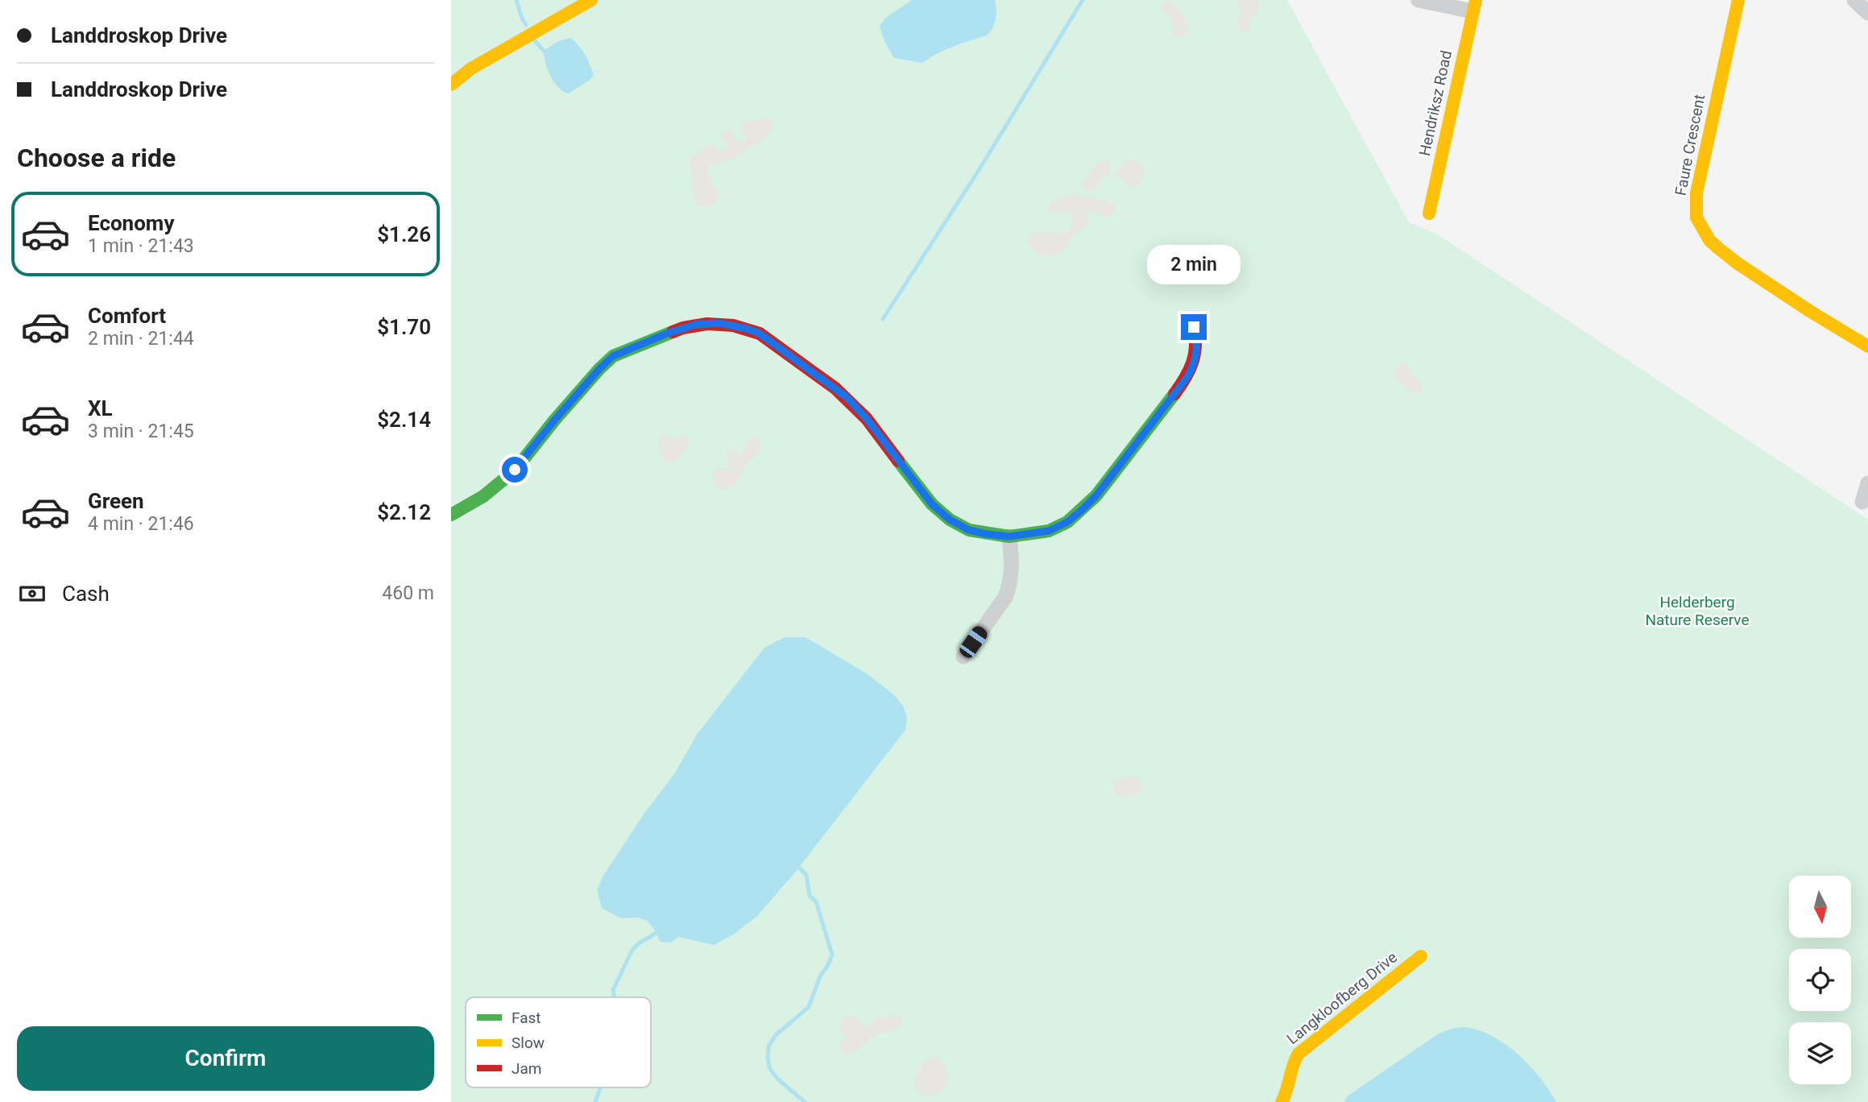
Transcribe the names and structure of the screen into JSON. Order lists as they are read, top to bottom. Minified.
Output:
{"streets":{"street":["Hendriksz Road","Faure Crescent","Langkloofberg Drive"]},"parks":["Helderberg Nature Reserve"],"legend":["Fast","Slow","Jam"],"north":"bottom","page":{"banner":["Landdroskop Drive","Landdroskop Drive"],"heading":"Choose a ride","list":[{"name":"Economy","note":"1 min · 21:43","value":"$1.26"},{"name":"Comfort","note":"2 min · 21:44","value":"$1.70"},{"name":"XL","note":"3 min · 21:45","value":"$2.14"},{"name":"Green","note":"4 min · 21:46","value":"$2.12"}],"bubble":"2 min","pay":["Cash","460 m"],"buttons":"Confirm"}}
